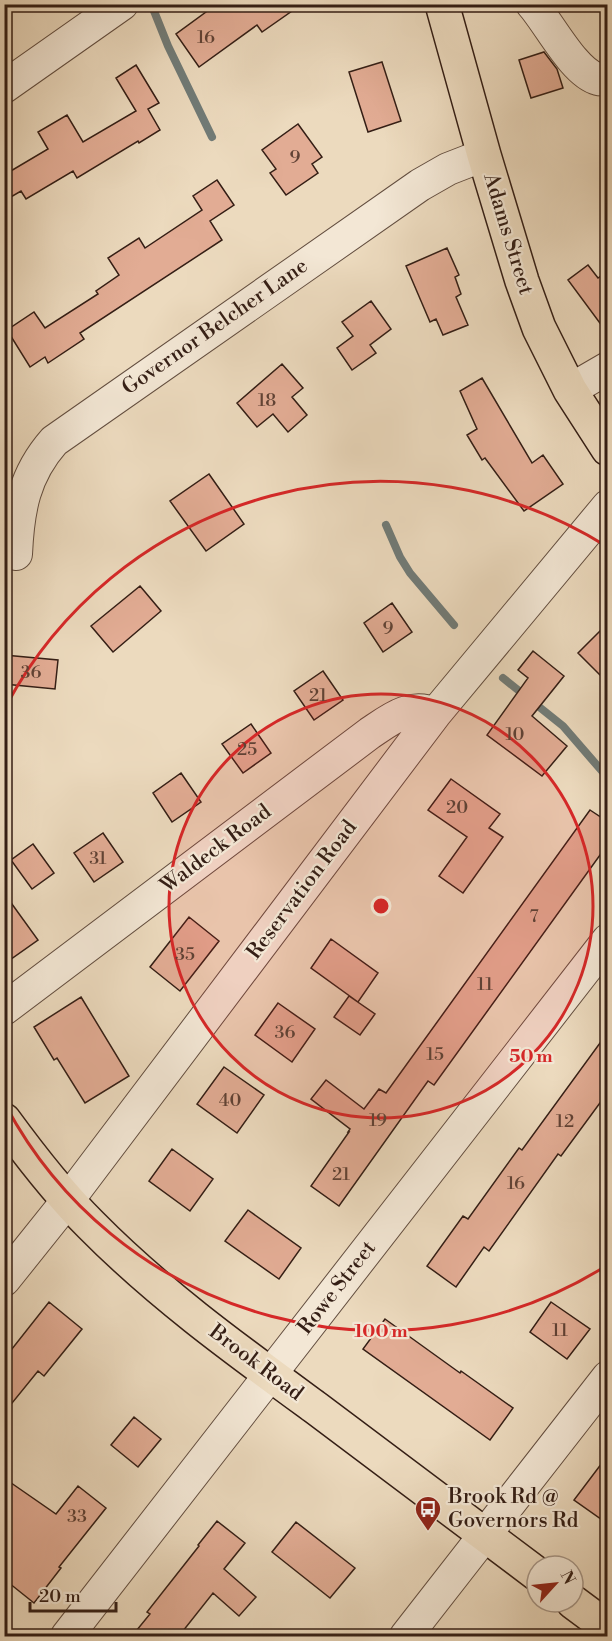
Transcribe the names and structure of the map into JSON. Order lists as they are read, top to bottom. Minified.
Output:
{"streets":{"main road":["Adams Street","Brook Road"],"street":["Governor Belcher Lane","Waldeck Road","Reservation Road","Rowe Street"]},"crossings":[["Adams Street","Governor Belcher Lane"],["Waldeck Road","Reservation Road"],["Reservation Road","Brook Road"],["Rowe Street","Brook Road"]],"places":{"bus stop":["Brook Rd @ Governors Rd"]},"house_numbers":["16","9","18","9","36","21","10","25","20","31","7","35","11","36","15","40","19","12","21","16","11","33"],"scale_bar":"20 m","north":"top right","rings":["50 m","100 m"]}
